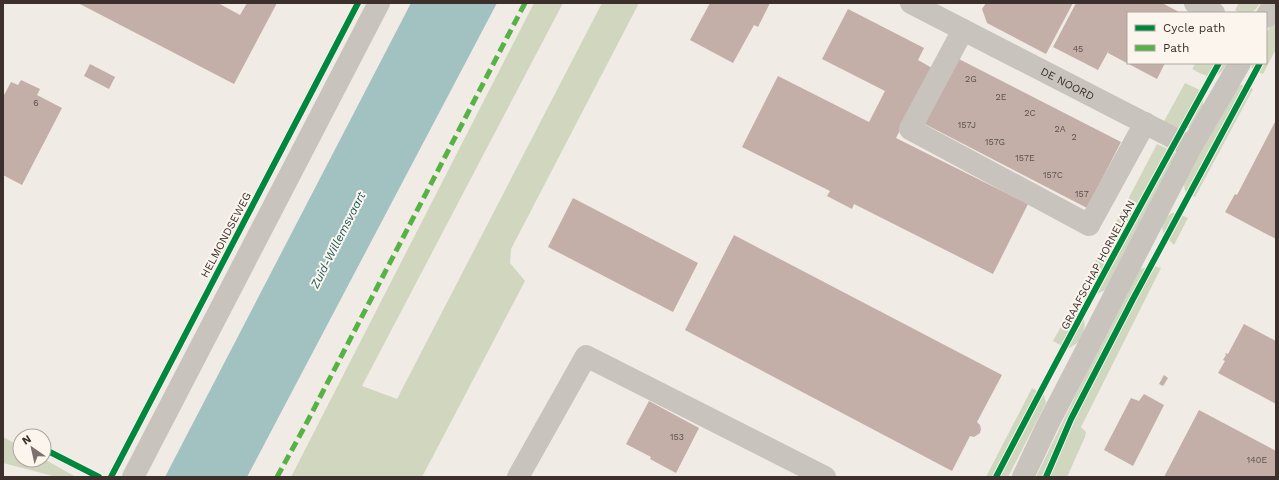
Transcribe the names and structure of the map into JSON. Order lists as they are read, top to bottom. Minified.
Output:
{"streets":{"street":["DE NOORD"],"cycle path":["HELMONDSEWEG","GRAAFSCHAP HORNELAAN"]},"water":["Zuid-Willemsvaart"],"house_numbers":["45","2G","2E","6","2C","157J","2A","2","157G","157E","157C","157","153","140E"],"legend":["Cycle path","Path"],"north":"top left"}
